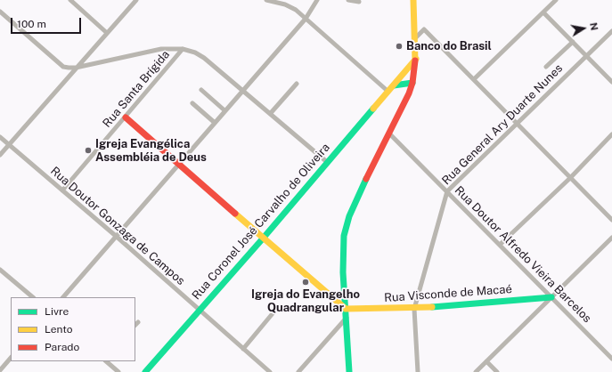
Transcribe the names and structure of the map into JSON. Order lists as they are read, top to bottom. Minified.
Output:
{"streets":{"street":["Rua Santa Brígida","Rua General Ary Duarte Nunes","Rua Coronel José Carvalho de Oliveira","Rua Doutor Gonzaga de Campos","Rua Doutor Alfredo Vieira Barcelos","Rua Visconde de Macaé"]},"crossings":[["Rua Santa Brígida","Rua Doutor Gonzaga de Campos"],["Rua General Ary Duarte Nunes","Rua Doutor Alfredo Vieira Barcelos"],["Rua General Ary Duarte Nunes","Rua Visconde de Macaé"],["Rua Coronel José Carvalho de Oliveira","Rua Doutor Gonzaga de Campos"],["Rua Doutor Alfredo Vieira Barcelos","Rua Visconde de Macaé"]],"places":["Banco do Brasil","Igreja Evangélica Assembléia de Deus","Igreja do Evangelho Quadrangular"],"legend":["Livre","Lento","Parado"],"scale_bar":"100 m","north":"right"}
